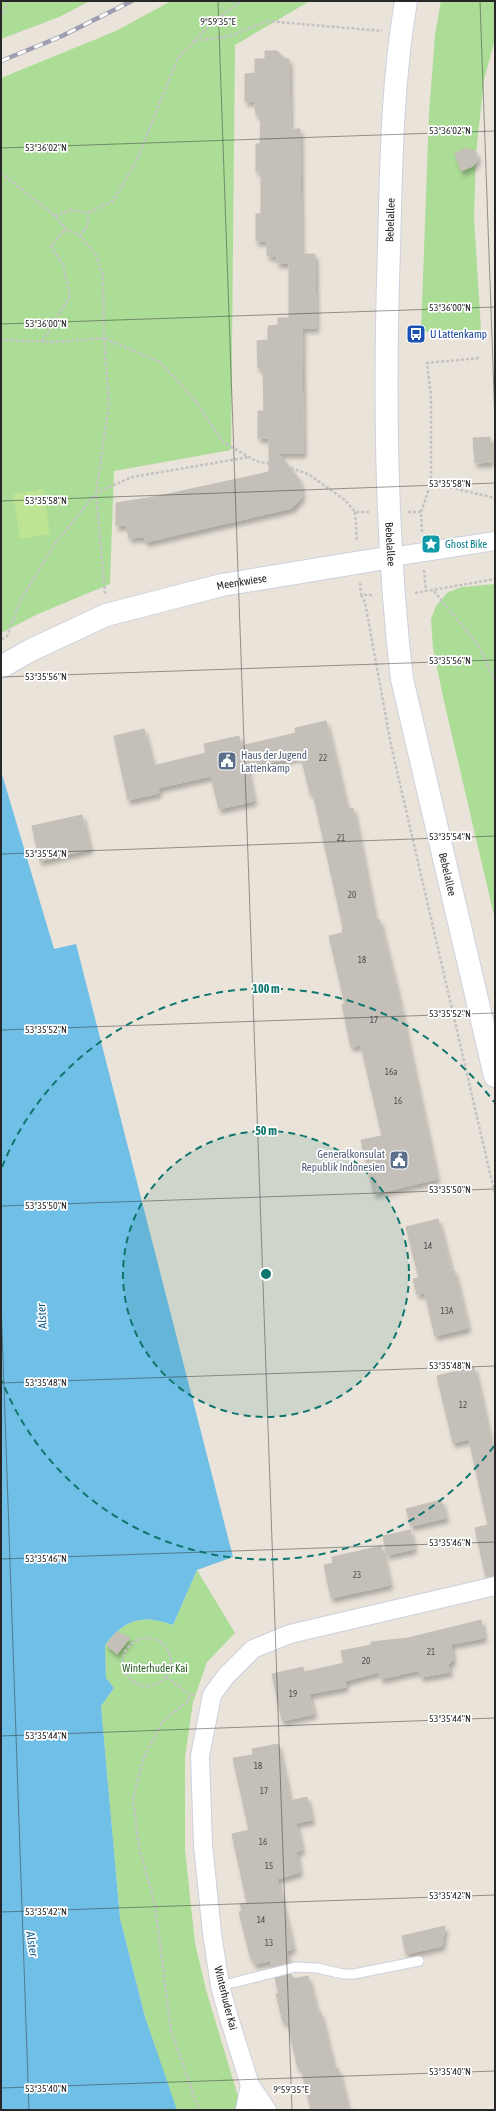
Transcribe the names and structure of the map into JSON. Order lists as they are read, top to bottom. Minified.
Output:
{"streets":{"main road":["Bebelallee","Meenkwiese"],"street":["Winterhuder Kai"]},"crossings":[["Bebelallee","Meenkwiese"]],"water":["Alster"],"parks":["Winterhuder Kai"],"places":{"bus stop":["U Lattenkamp"],"place":["Ghost Bike"],"public building":["Haus der Jugend Lattenkamp","Generalkonsulat Republik Indonesien"]},"house_numbers":["22","21","20","18","17","16a","16","14","13A","12","23","21","20","19","18","17","16","15","14","13"],"coordinates":["9°59'35\"E","53°36'02\"N","53°36'00\"N","53°35'58\"N","53°35'56\"N","53°35'54\"N","53°35'52\"N","53°35'50\"N","53°35'48\"N","53°35'46\"N","53°35'44\"N","53°35'42\"N","53°35'40\"N"],"rings":["100 m","50 m"]}
